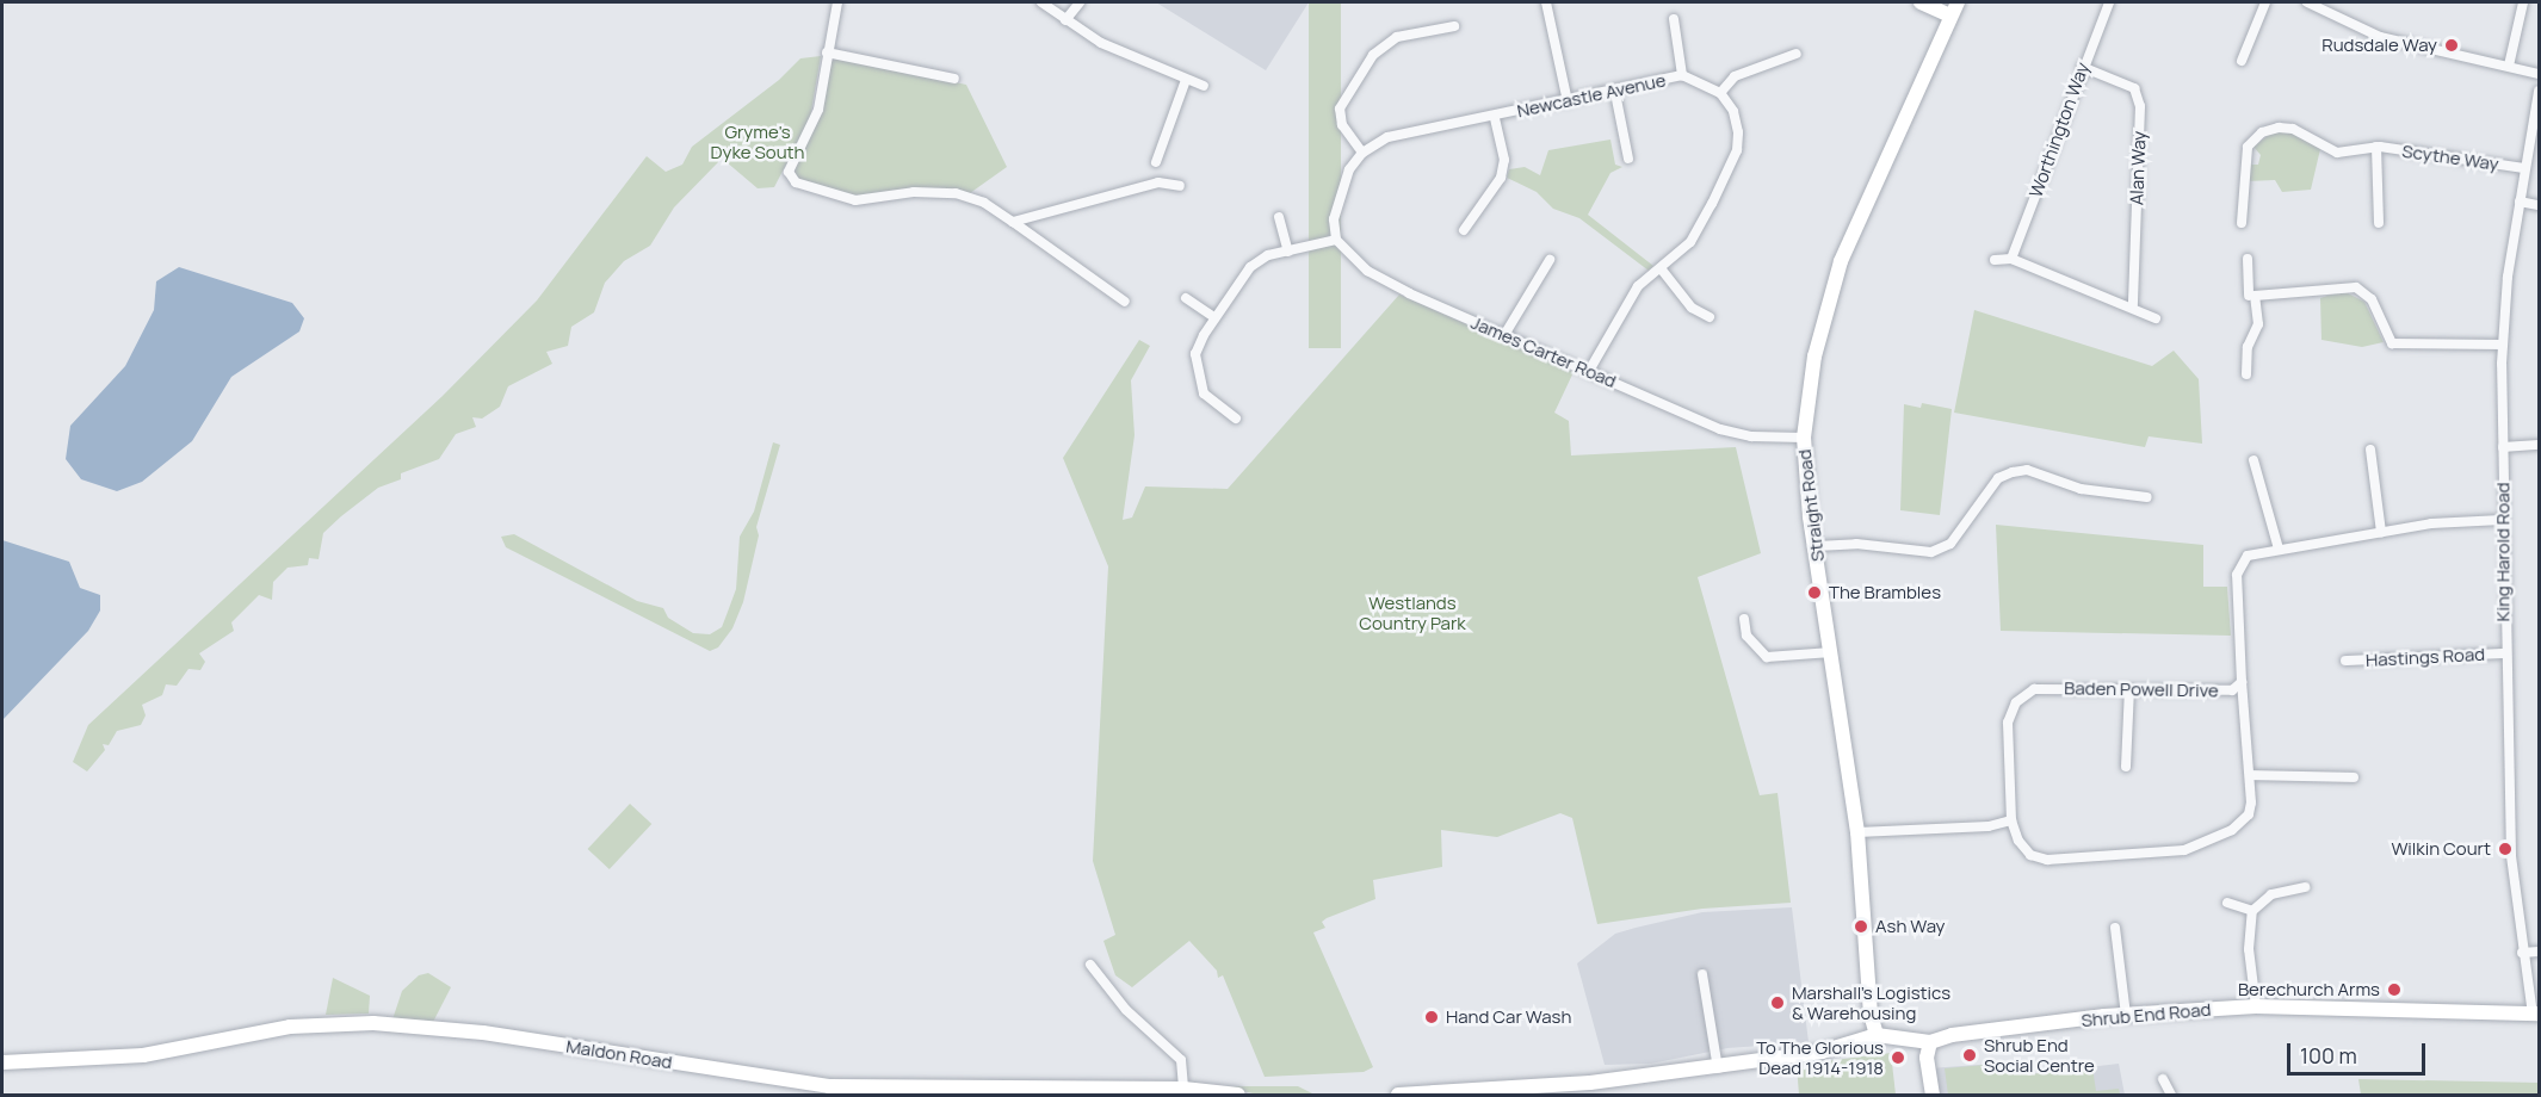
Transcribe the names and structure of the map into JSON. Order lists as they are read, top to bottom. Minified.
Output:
{"streets":{"main road":["Straight Road","Shrub End Road","Maldon Road"],"street":["Newcastle Avenue","Worthington Way","Scythe Way","Alan Way","James Carter Road","King Harold Road","Hastings Road","Baden Powell Drive"]},"crossings":[["Worthington Way","Alan Way"],["Scythe Way","King Harold Road"],["James Carter Road","Straight Road"],["Straight Road","Shrub End Road"],["King Harold Road","Hastings Road"],["King Harold Road","Baden Powell Drive"],["King Harold Road","Shrub End Road"]],"parks":["Gryme's Dyke South","Westlands Country Park"],"places":["Rudsdale Way","The Brambles","Wilkin Court","Ash Way","Berechurch Arms","Marshall's Logistics & Warehousing","Hand Car Wash","Shrub End Social Centre","To The Glorious Dead 1914-1918"],"scale_bar":"100 m"}
